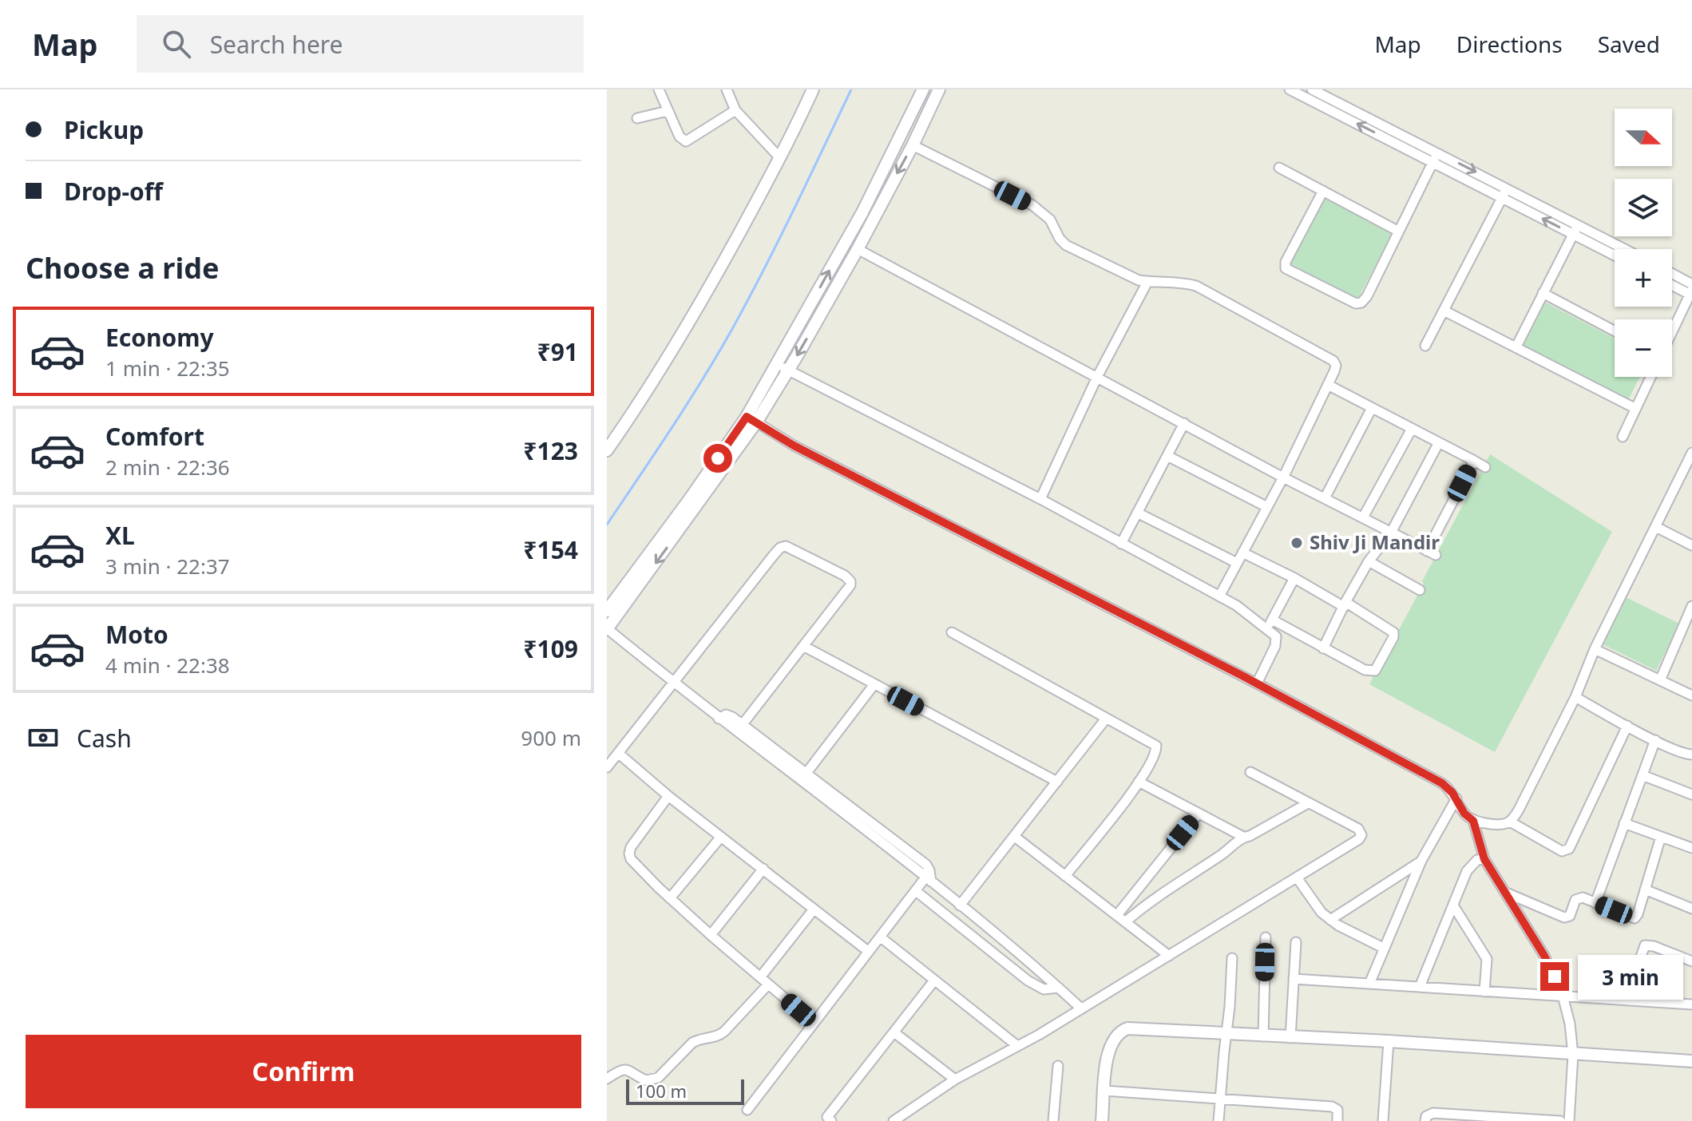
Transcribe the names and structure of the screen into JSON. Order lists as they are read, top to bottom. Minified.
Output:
{"places":["Shiv Ji Mandir"],"scale_bar":"100 m","north":"right","page":{"header":"Map","search":"Search here","nav":["Map","Directions","Saved"],"banner":["Pickup","Drop-off"],"map_buttons":["+","−"],"heading":"Choose a ride","list":[{"name":"Economy","note":"1 min · 22:35","value":"₹91"},{"name":"Comfort","note":"2 min · 22:36","value":"₹123"},{"name":"XL","note":"3 min · 22:37","value":"₹154"},{"name":"Moto","note":"4 min · 22:38","value":"₹109"}],"pay":["Cash","900 m"],"bubble":"3 min","buttons":"Confirm","scale":"100 m"}}
